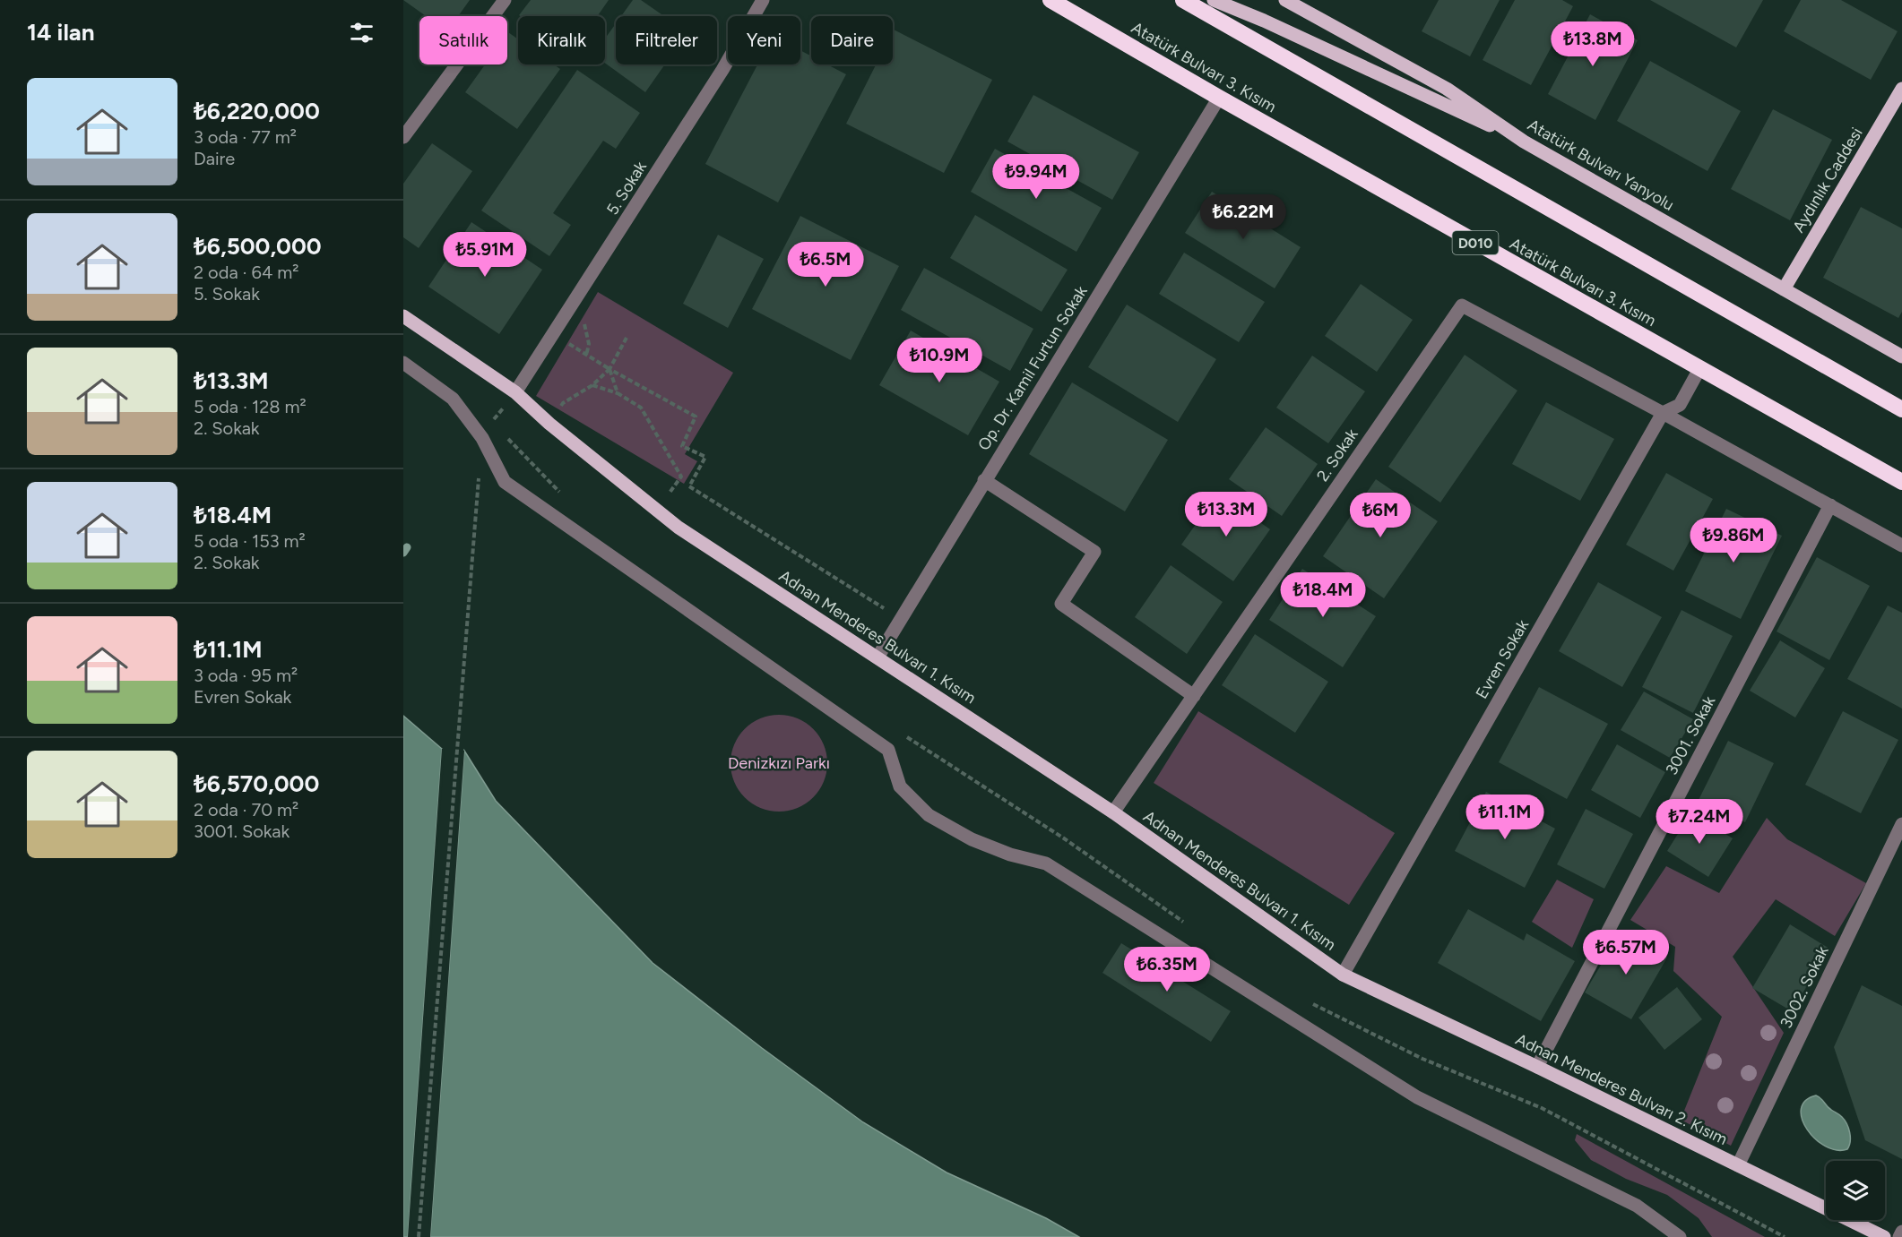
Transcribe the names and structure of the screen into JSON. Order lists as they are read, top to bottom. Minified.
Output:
{"streets":{"highway":["Atatürk Bulvarı 3. Kısım","D010"],"main road":["Atatürk Bulvarı Yanyolu","Aydınlık Caddesi","Adnan Menderes Bulvarı 1. Kısım","Adnan Menderes Bulvarı 2. Kısım"],"street":["5. Sokak","Op. Dr. Kamil Furtun Sokak","2. Sokak","Evren Sokak","3001. Sokak","3002. Sokak"]},"crossings":[["Atatürk Bulvarı 3. Kısım","Op. Dr. Kamil Furtun Sokak"],["Atatürk Bulvarı 3. Kısım","Evren Sokak"],["Atatürk Bulvarı Yanyolu","Aydınlık Caddesi"],["5. Sokak","Adnan Menderes Bulvarı 1. Kısım"],["Op. Dr. Kamil Furtun Sokak","Adnan Menderes Bulvarı 1. Kısım"],["2. Sokak","Adnan Menderes Bulvarı 1. Kısım"],["2. Sokak","Evren Sokak"],["Adnan Menderes Bulvarı 1. Kısım","Evren Sokak"],["Adnan Menderes Bulvarı 1. Kısım","Adnan Menderes Bulvarı 2. Kısım"],["Evren Sokak","Adnan Menderes Bulvarı 2. Kısım"],["3001. Sokak","Adnan Menderes Bulvarı 2. Kısım"],["3002. Sokak","Adnan Menderes Bulvarı 2. Kısım"]],"parks":["Denizkızı Parkı"],"page":{"heading":"14 ilan","chip":["Satılık","Kiralık","Filtreler","Yeni","Daire"],"price":["₺13.8M","₺9.94M","₺6.22M","₺5.91M","₺6.5M","₺10.9M","₺13.3M","₺6M","₺9.86M","₺18.4M","₺11.1M","₺7.24M","₺6.57M","₺6.35M"],"list":[{"name":"₺6,220,000","note":"3 oda · 77 m² · Daire"},{"name":"₺6,500,000","note":"2 oda · 64 m² · 5. Sokak"},{"name":"₺13.3M","note":"5 oda · 128 m² · 2. Sokak"},{"name":"₺18.4M","note":"5 oda · 153 m² · 2. Sokak"},{"name":"₺11.1M","note":"3 oda · 95 m² · Evren Sokak"},{"name":"₺6,570,000","note":"2 oda · 70 m² · 3001. Sokak"}]}}
